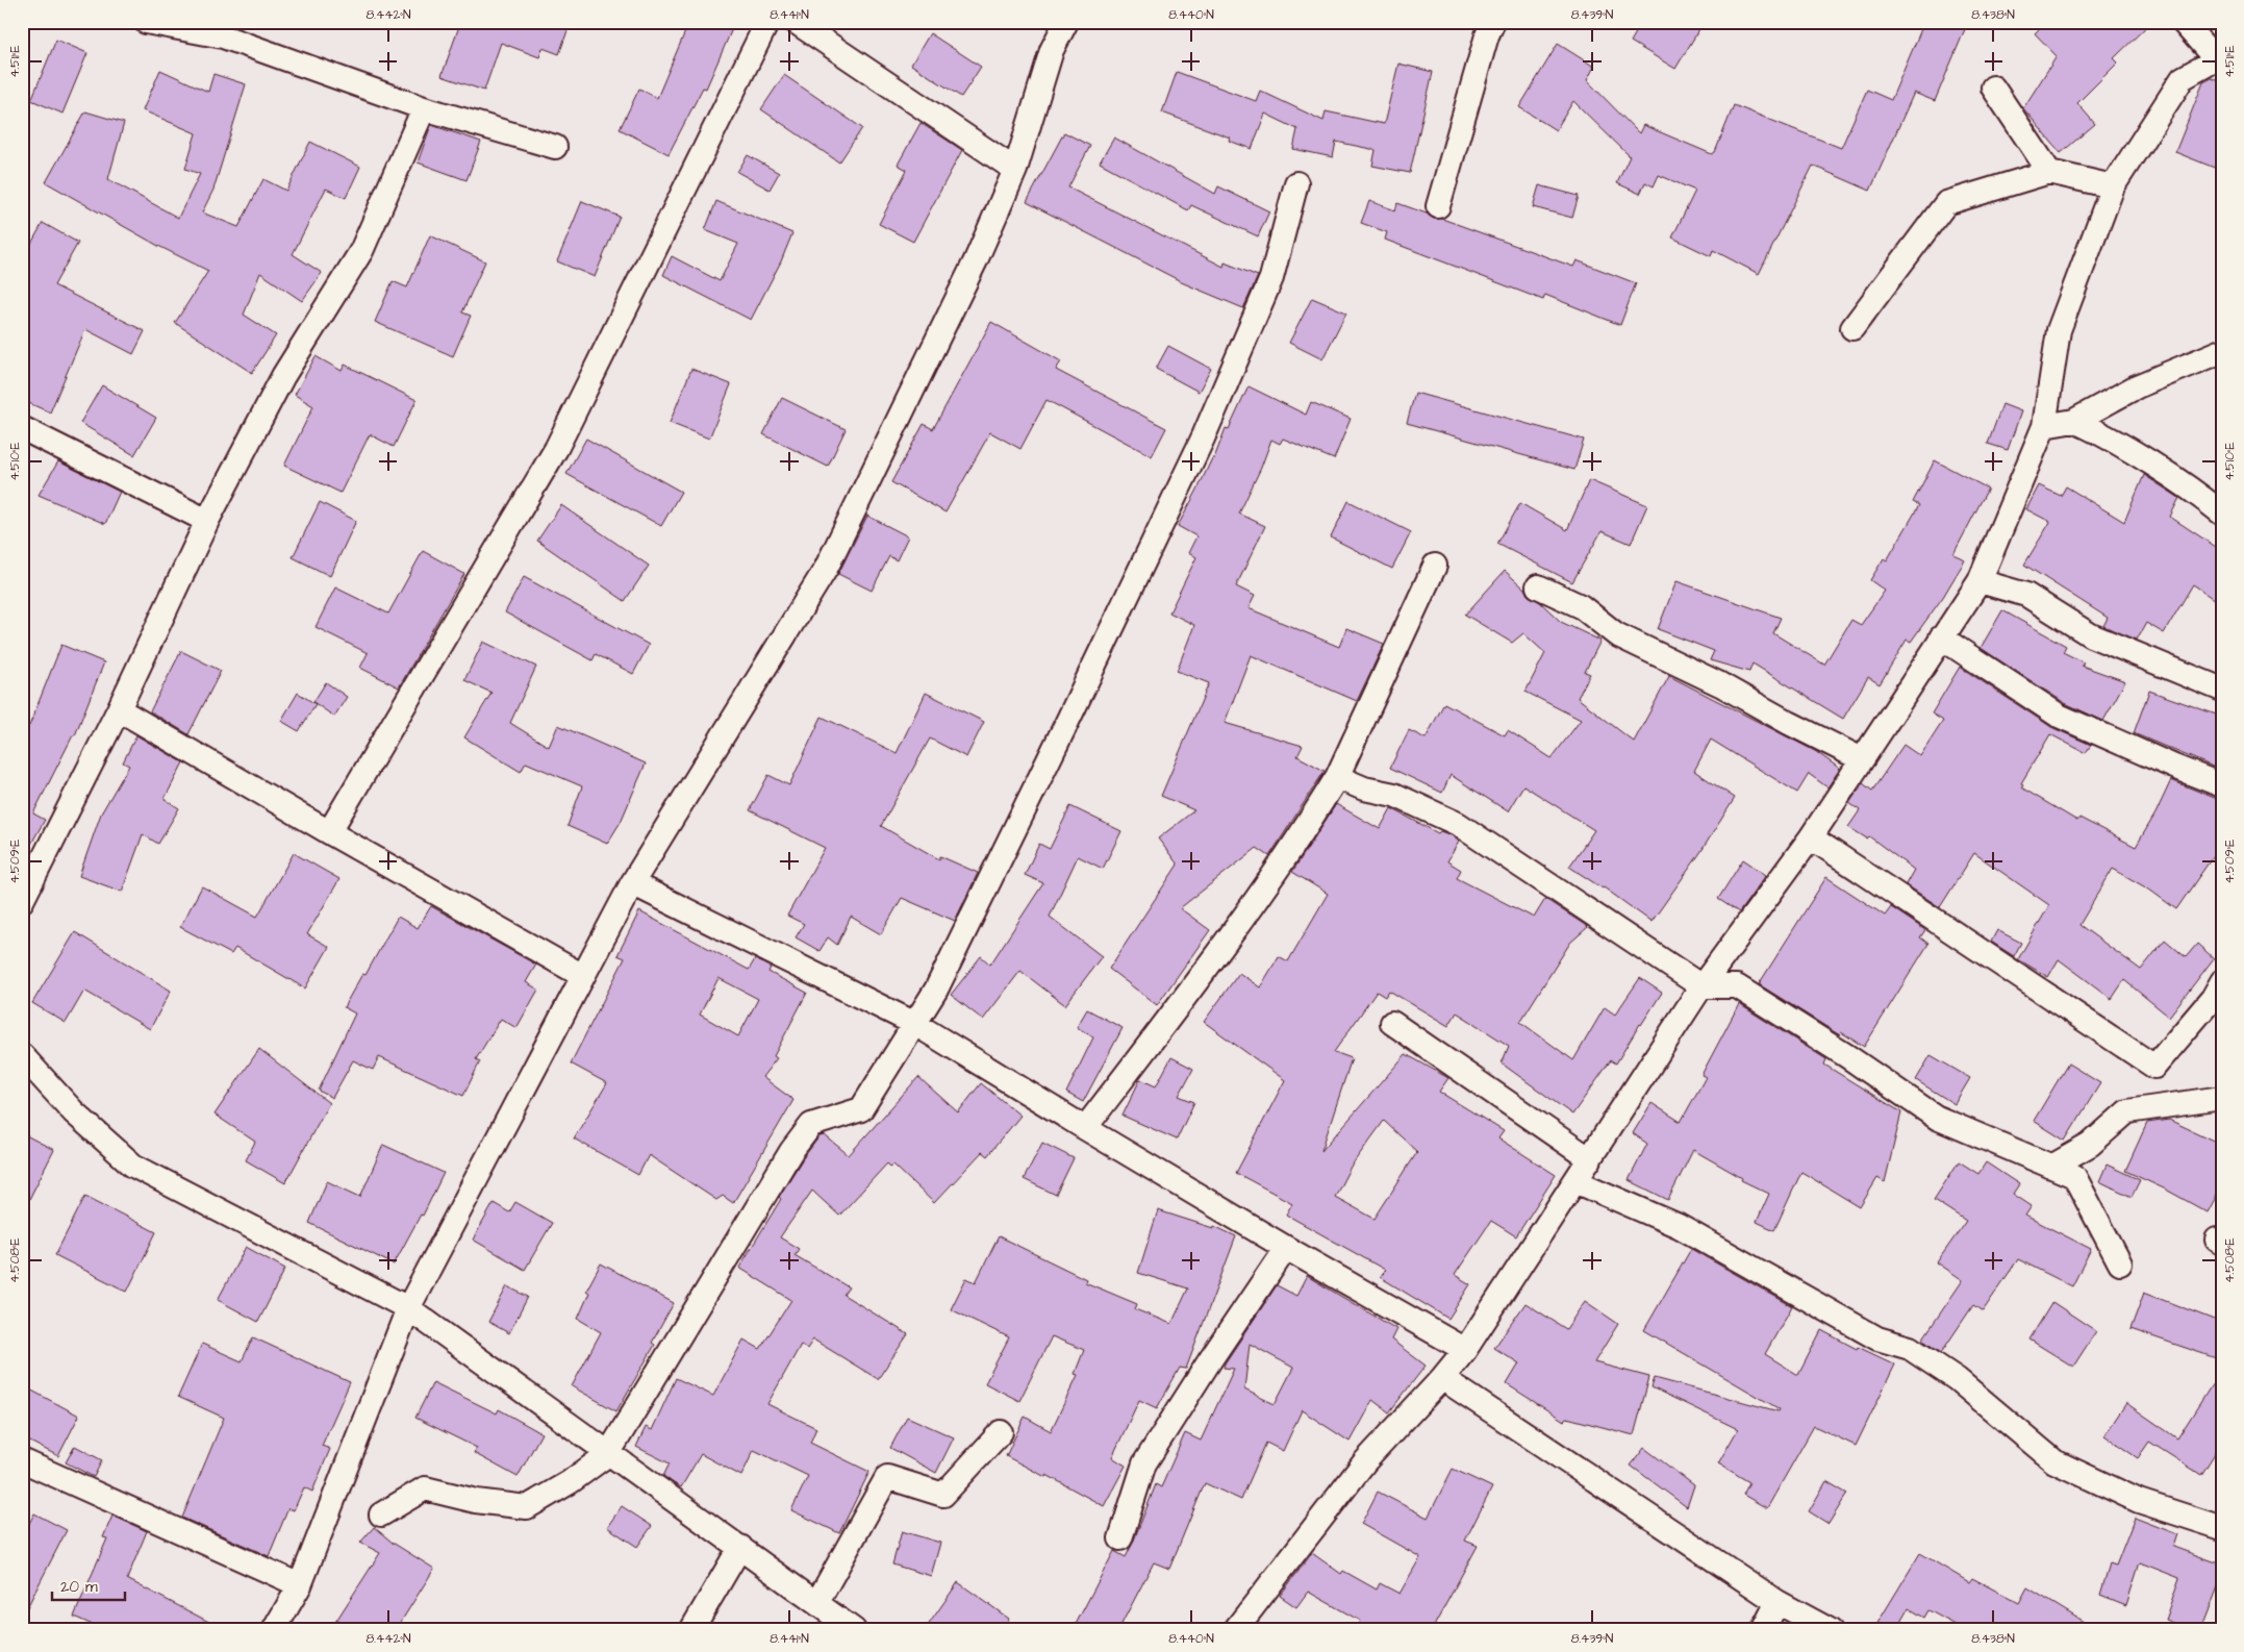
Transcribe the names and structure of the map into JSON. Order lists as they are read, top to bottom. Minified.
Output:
{"scale_bar":"20 m","coordinates":["8.442°N","8.441°N","8.440°N","8.439°N","8.438°N","4.511°E","4.510°E","4.509°E","4.508°E"]}
